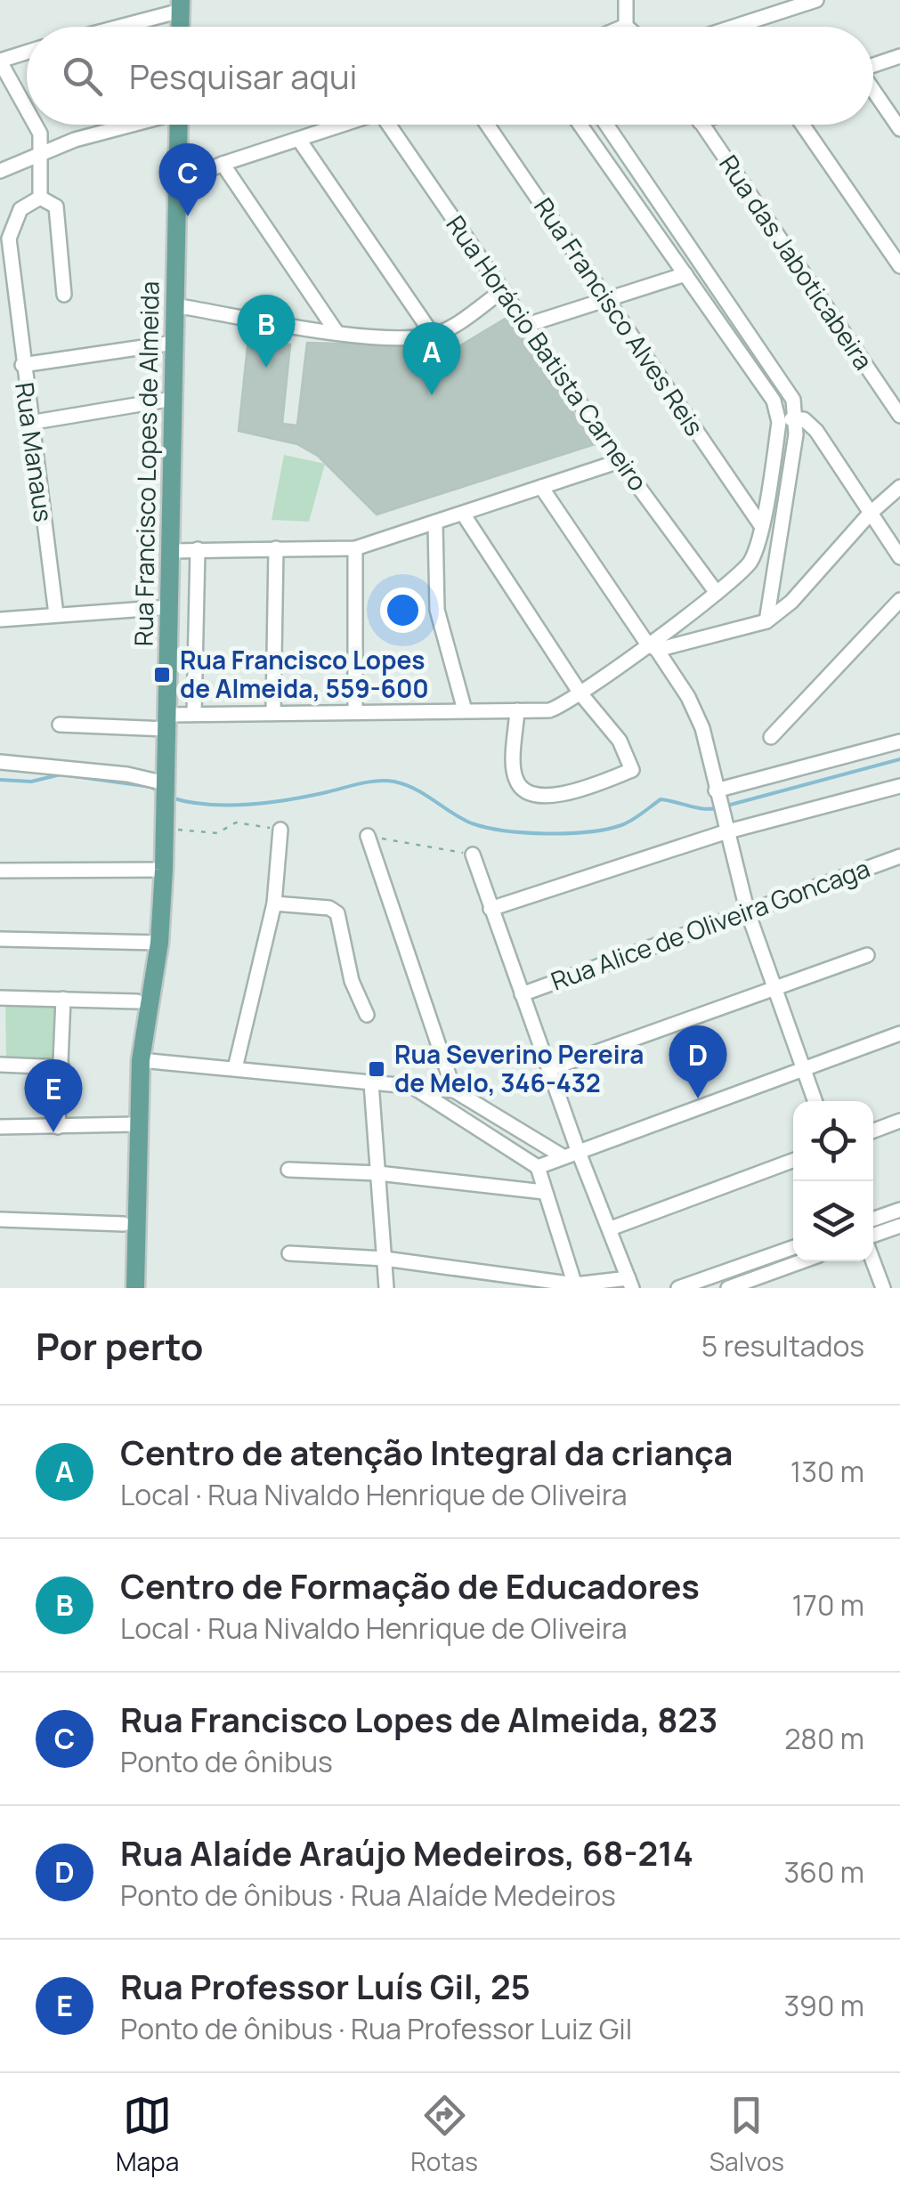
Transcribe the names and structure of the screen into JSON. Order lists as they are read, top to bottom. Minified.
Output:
{"streets":{"main road":["Rua Francisco Lopes de Almeida"],"street":["Rua das Jaboticabeira","Rua Francisco Alves Reis","Rua Horácio Batista Carneiro","Rua Manaus","Rua Alice de Oliveira Goncaga"]},"places":{"transit":["Rua Francisco Lopes de Almeida, 559-600","Rua Severino Pereira de Melo, 346-432"]},"page":{"search":"Pesquisar aqui","pins":["C","B","A","D","E"],"heading":["Por perto","5 resultados"],"list":[{"mark":"A","name":"Centro de atenção Integral da criança","note":"Local · Rua Nivaldo Henrique de Oliveira","value":"130 m"},{"mark":"B","name":"Centro de Formação de Educadores","note":"Local · Rua Nivaldo Henrique de Oliveira","value":"170 m"},{"mark":"C","name":"Rua Francisco Lopes de Almeida, 823","note":"Ponto de ônibus","value":"280 m"},{"mark":"D","name":"Rua Alaíde Araújo Medeiros, 68-214","note":"Ponto de ônibus · Rua Alaíde Medeiros","value":"360 m"},{"mark":"E","name":"Rua Professor Luís Gil, 25","note":"Ponto de ônibus · Rua Professor Luiz Gil","value":"390 m"}],"nav":["Mapa","Rotas","Salvos"]}}
